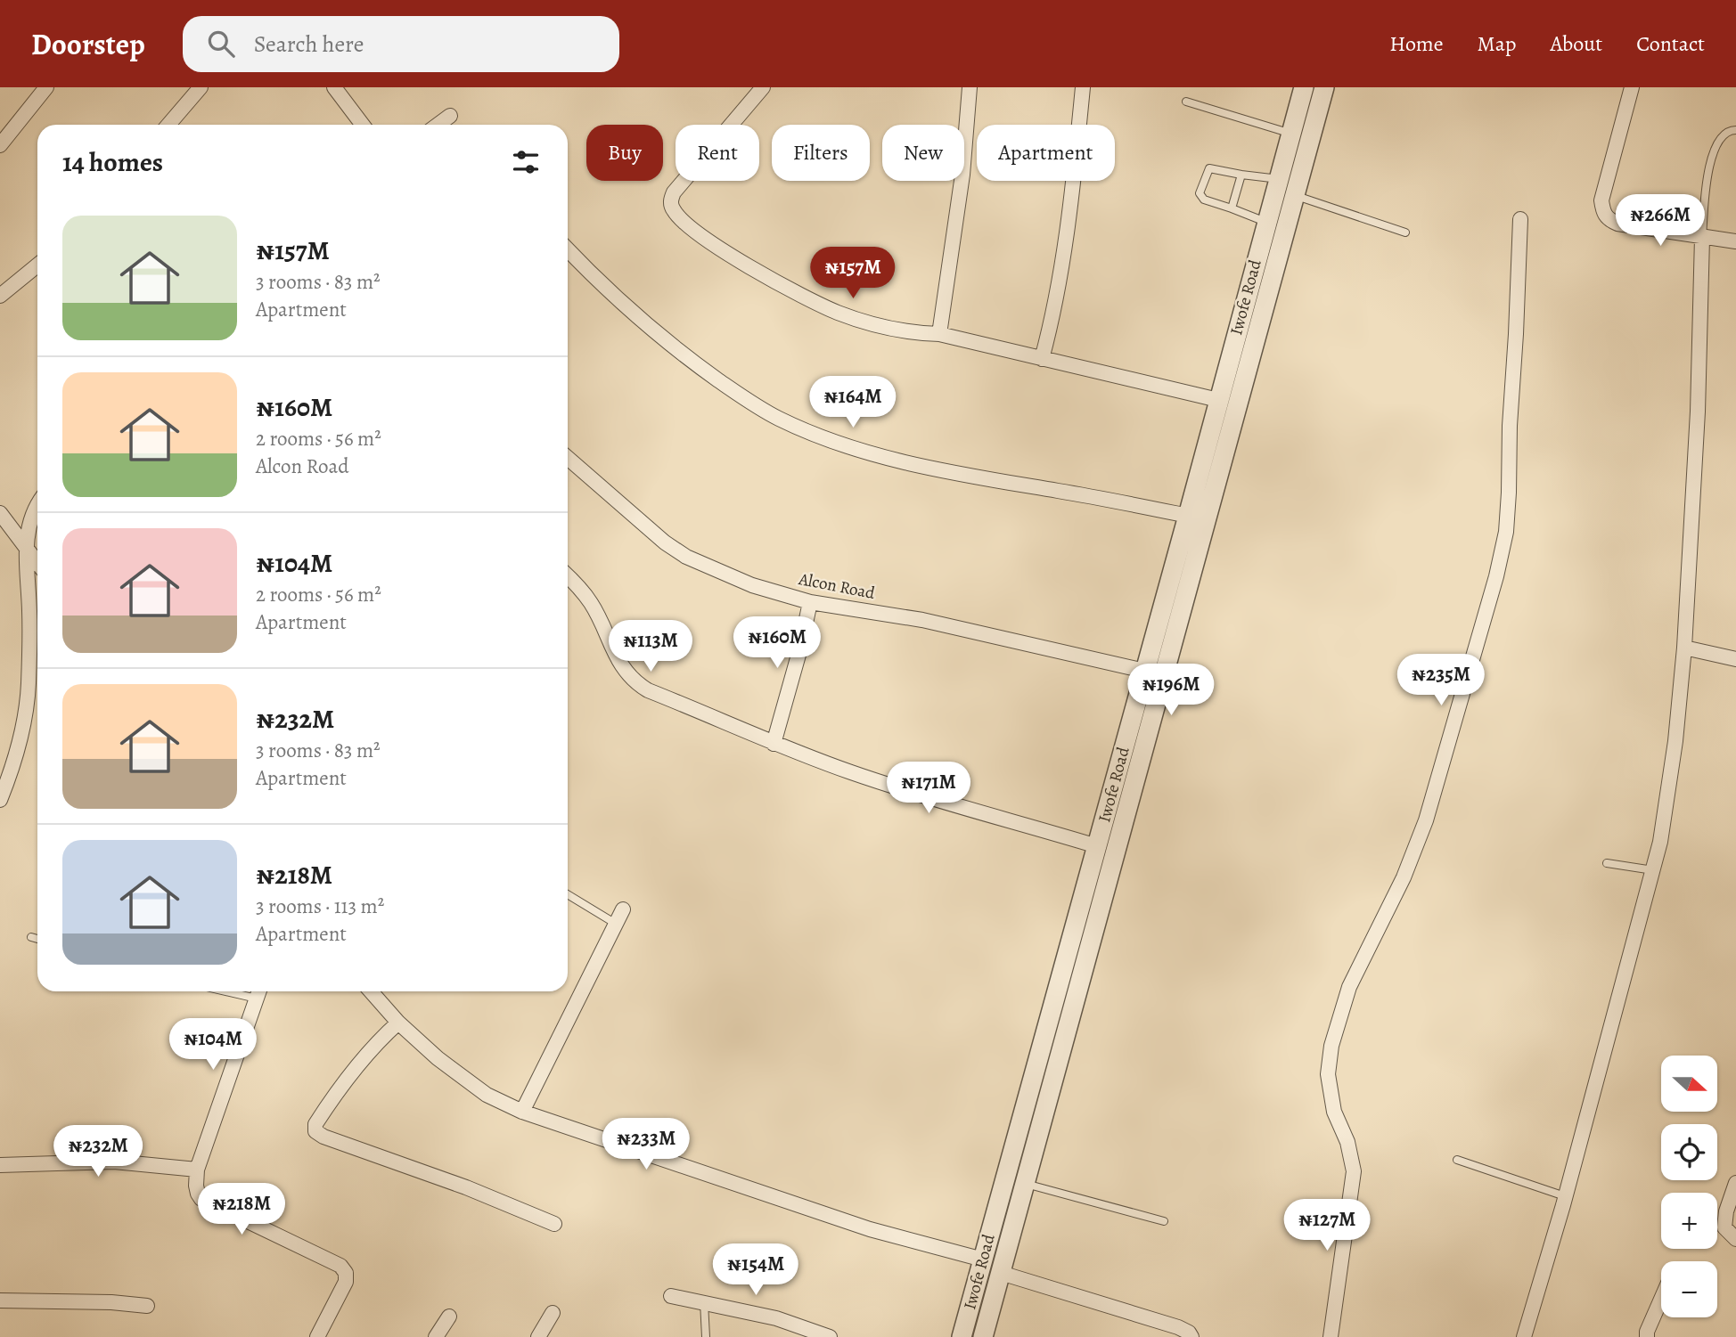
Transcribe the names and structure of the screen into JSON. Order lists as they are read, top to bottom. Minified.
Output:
{"streets":{"street":["Iwofe Road","Alcon Road"]},"crossings":[["Iwofe Road","Alcon Road"]],"north":"right","page":{"header":"Doorstep","search":"Search here","nav":["Home","Map","About","Contact"],"chip":["Buy","Rent","Filters","New","Apartment"],"heading":"14 homes","price":["₦266M","₦157M","₦164M","₦160M","₦113M","₦235M","₦196M","₦171M","₦104M","₦233M","₦232M","₦218M","₦127M","₦154M"],"list":[{"name":"₦157M","note":"3 rooms · 83 m² · Apartment"},{"name":"₦160M","note":"2 rooms · 56 m² · Alcon Road"},{"name":"₦104M","note":"2 rooms · 56 m² · Apartment"},{"name":"₦232M","note":"3 rooms · 83 m² · Apartment"},{"name":"₦218M","note":"3 rooms · 113 m² · Apartment"}],"map_buttons":["+","−"]}}
